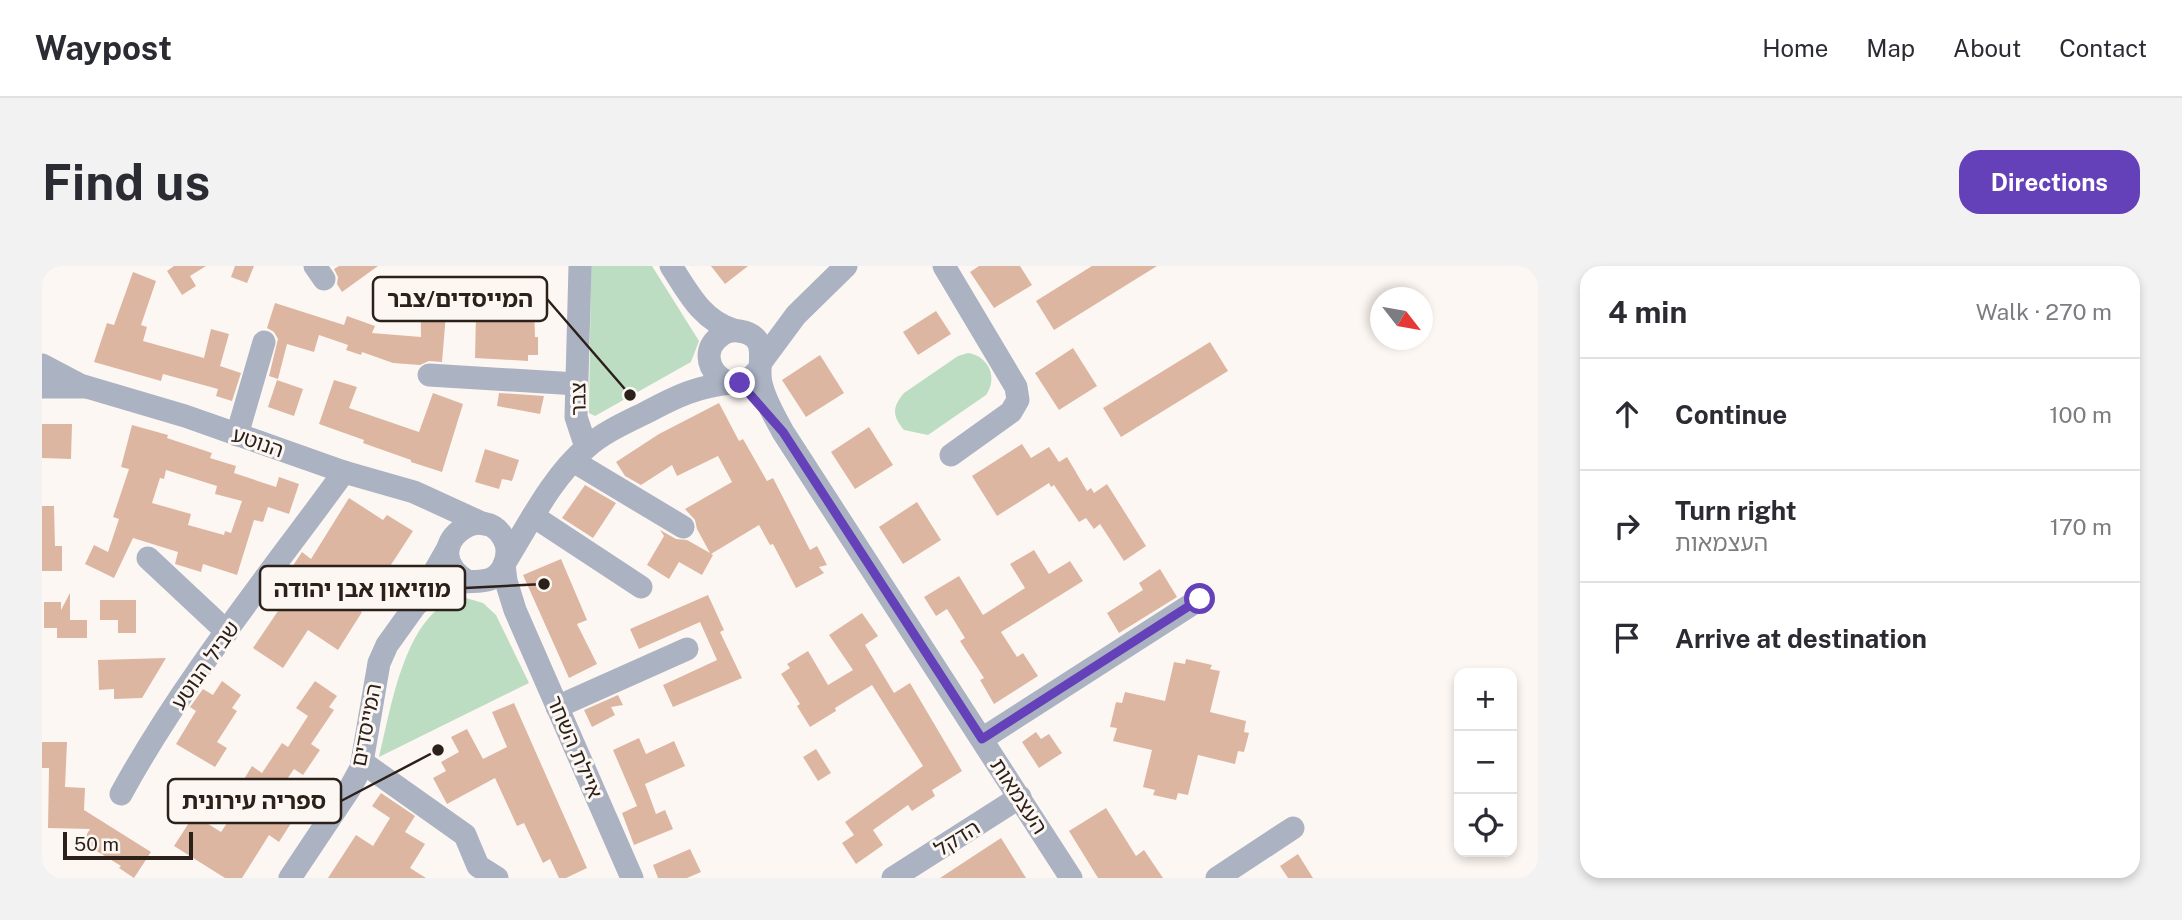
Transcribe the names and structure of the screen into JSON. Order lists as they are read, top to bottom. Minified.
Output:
{"streets":{"street":["צבר","הנוטע","שביל הנוטע","המייסדים","איילת השחר","העצמאות","הדקל"]},"crossings":[["הנוטע","שביל הנוטע"],["הנוטע","המייסדים"],["הנוטע","איילת השחר"],["המייסדים","איילת השחר"],["העצמאות","הדקל"]],"places":["המייסדים/צבר","מוזיאון אבן יהודה","ספריה עירונית"],"scale_bar":"50 m","north":"bottom right","page":{"header":"Waypost","nav":["Home","Map","About","Contact"],"buttons":"Directions","title":"Find us","heading":["4 min","Walk · 270 m"],"list":[["Continue","100 m"],["Turn right","העצמאות","170 m"],"Arrive at destination"],"map_buttons":["+","−"],"scale":"50 m"}}
